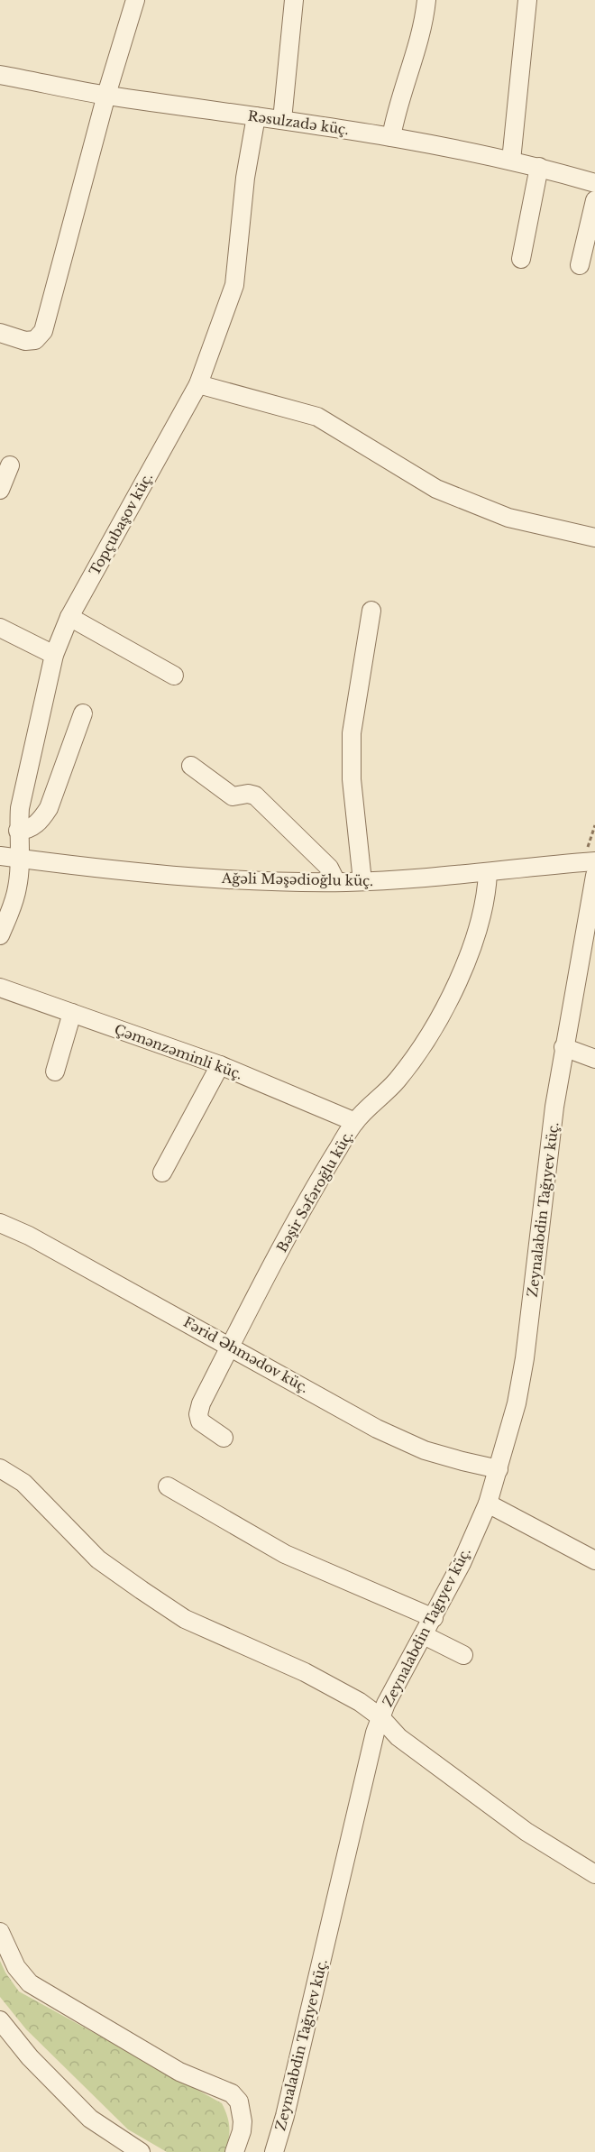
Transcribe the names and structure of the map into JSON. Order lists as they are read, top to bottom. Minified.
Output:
{"streets":{"street":["Rəsulzadə küç.","Topçubaşov küç.","Ağəli Məşədioğlu küç.","Çəmənzəminli küç.","Bəşir Səfəroğlu küç.","Zeynalabdin Tağıyev küç.","Fərid Əhmədov küç."]},"crossings":[["Rəsulzadə küç.","Topçubaşov küç."],["Topçubaşov küç.","Ağəli Məşədioğlu küç."],["Ağəli Məşədioğlu küç.","Bəşir Səfəroğlu küç."],["Ağəli Məşədioğlu küç.","Zeynalabdin Tağıyev küç."],["Çəmənzəminli küç.","Bəşir Səfəroğlu küç."],["Bəşir Səfəroğlu küç.","Fərid Əhmədov küç."],["Zeynalabdin Tağıyev küç.","Fərid Əhmədov küç."]]}
